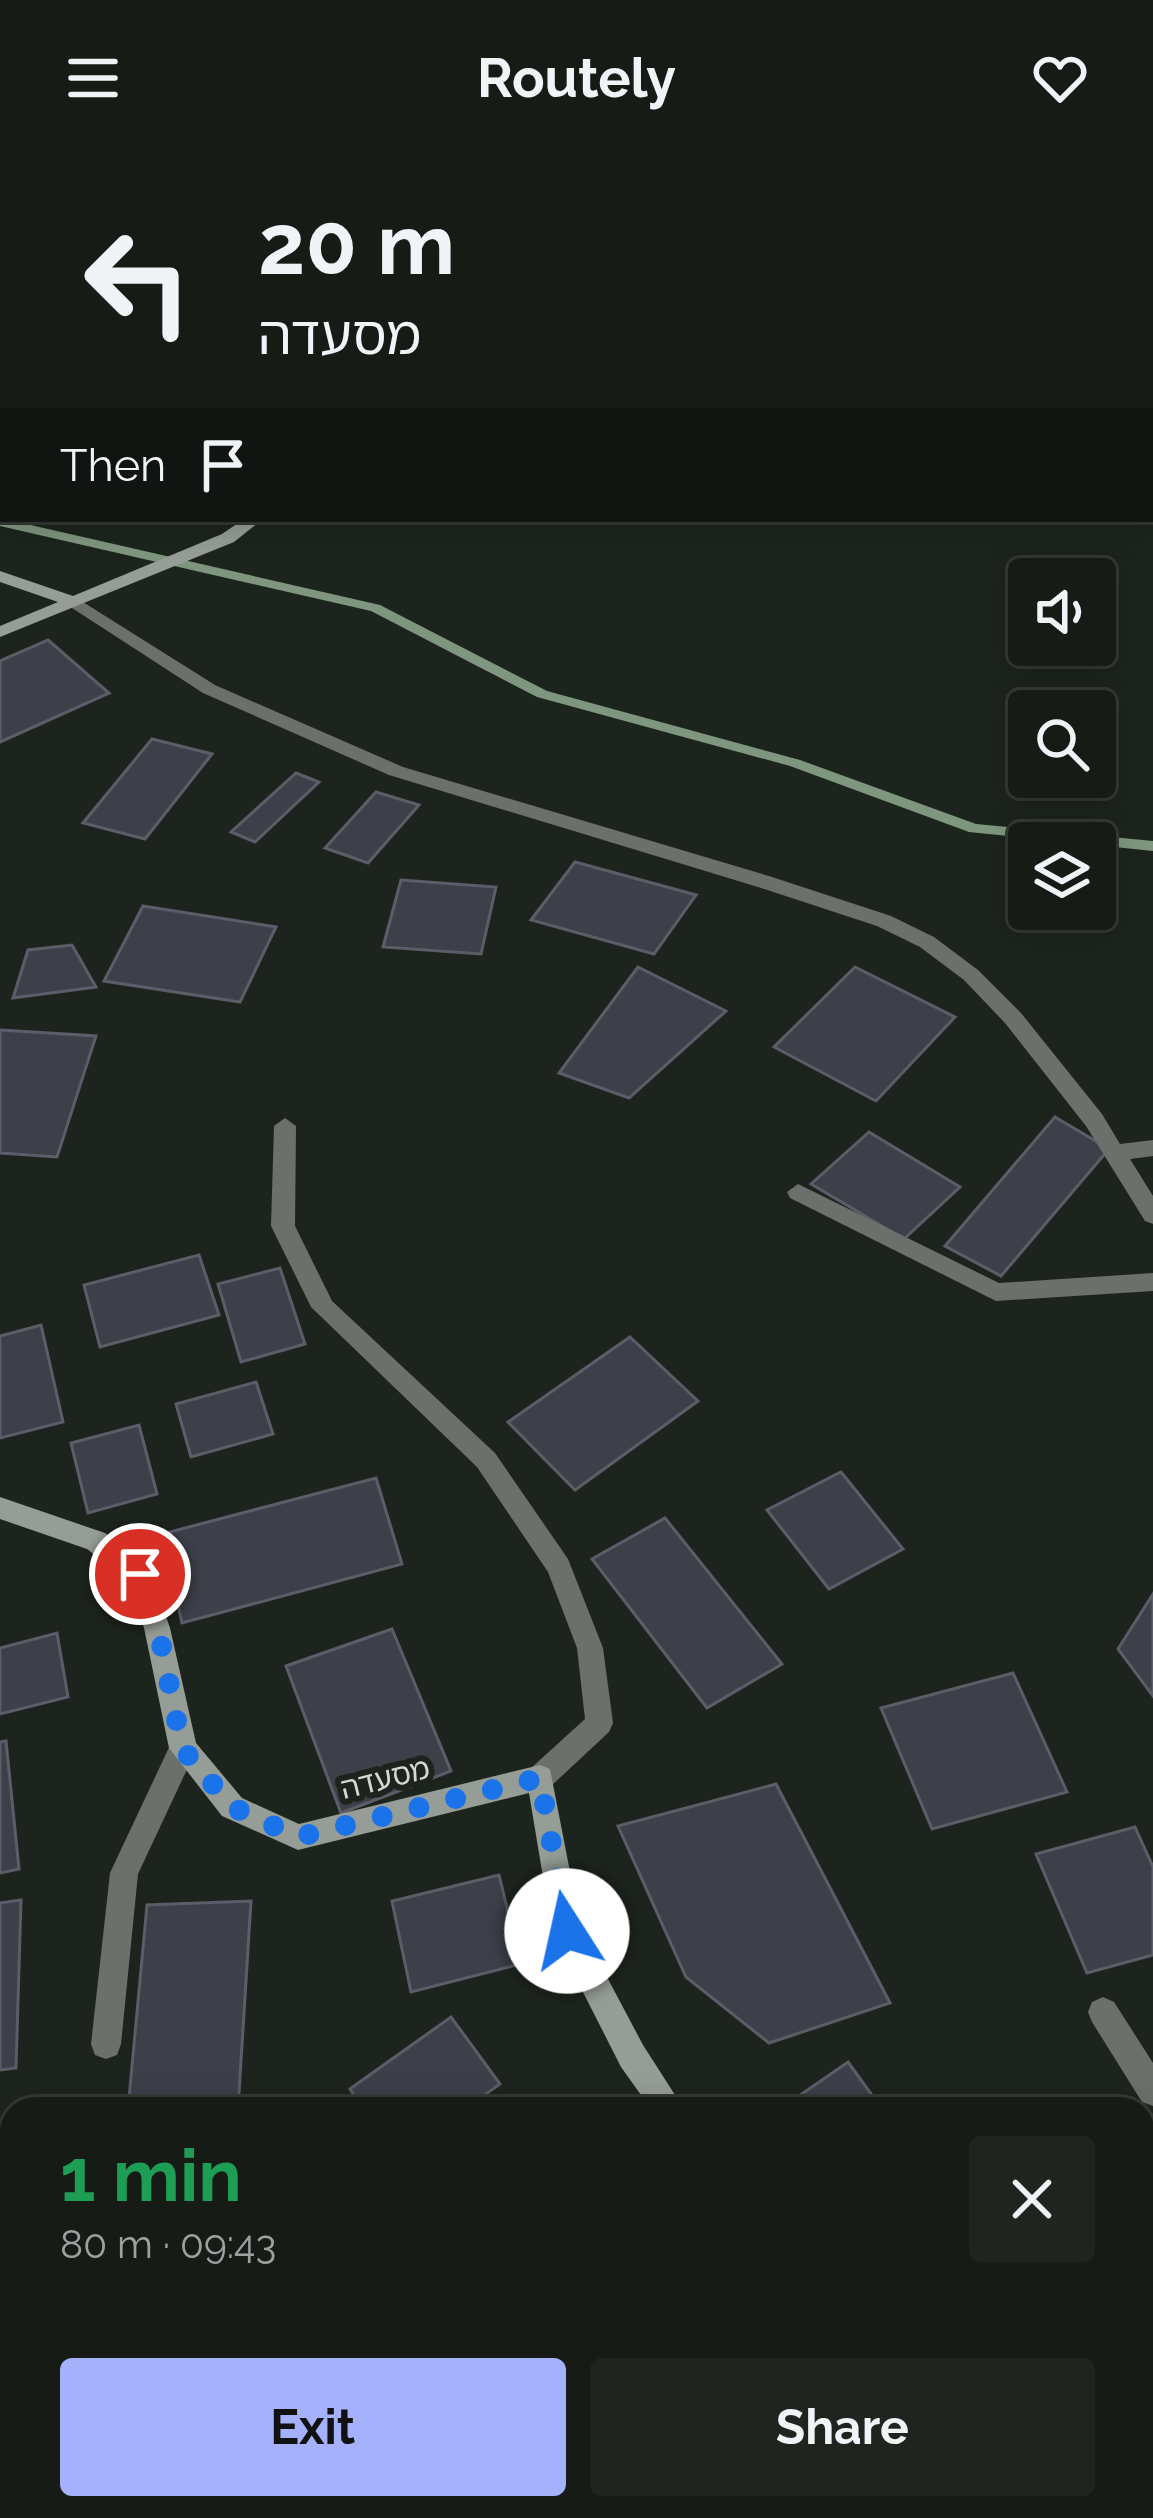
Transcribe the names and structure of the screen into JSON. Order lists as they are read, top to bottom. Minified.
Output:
{"streets":{"street":["מסעדה"]},"page":{"header":"Routely","turn":["20 m","מסעדה"],"then":"Then","heading":["1 min","80 m · 09:43"],"buttons":["Exit","Share"]}}
